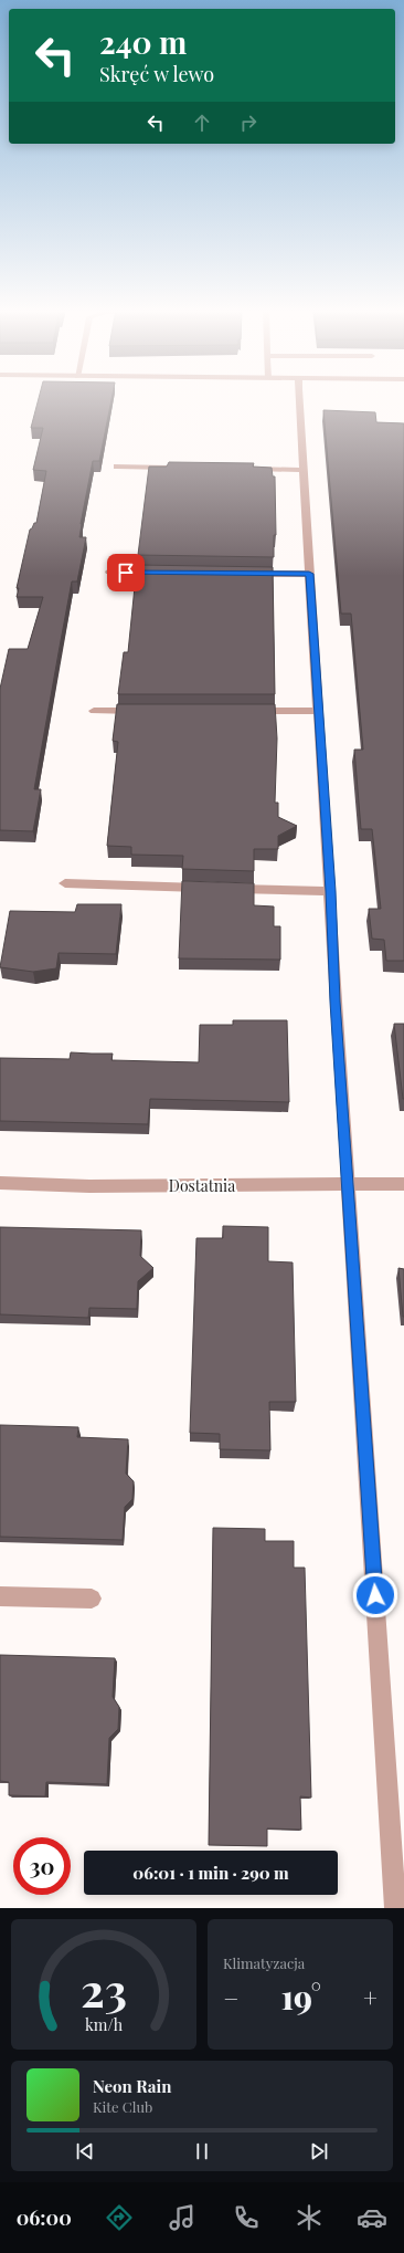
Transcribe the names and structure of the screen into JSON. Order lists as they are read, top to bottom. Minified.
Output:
{"streets":{"street":["Dostatnia"]},"page":{"turn":["240 m","Skręć w lewo"],"limit":"30","trip":"06:01 · 1 min · 290 m","tile":"Klimatyzacja","heat":["−","19°","+"],"song":["Neon Rain","Kite Club"],"tabs":"06:00","gauge":["23","km/h"]}}
